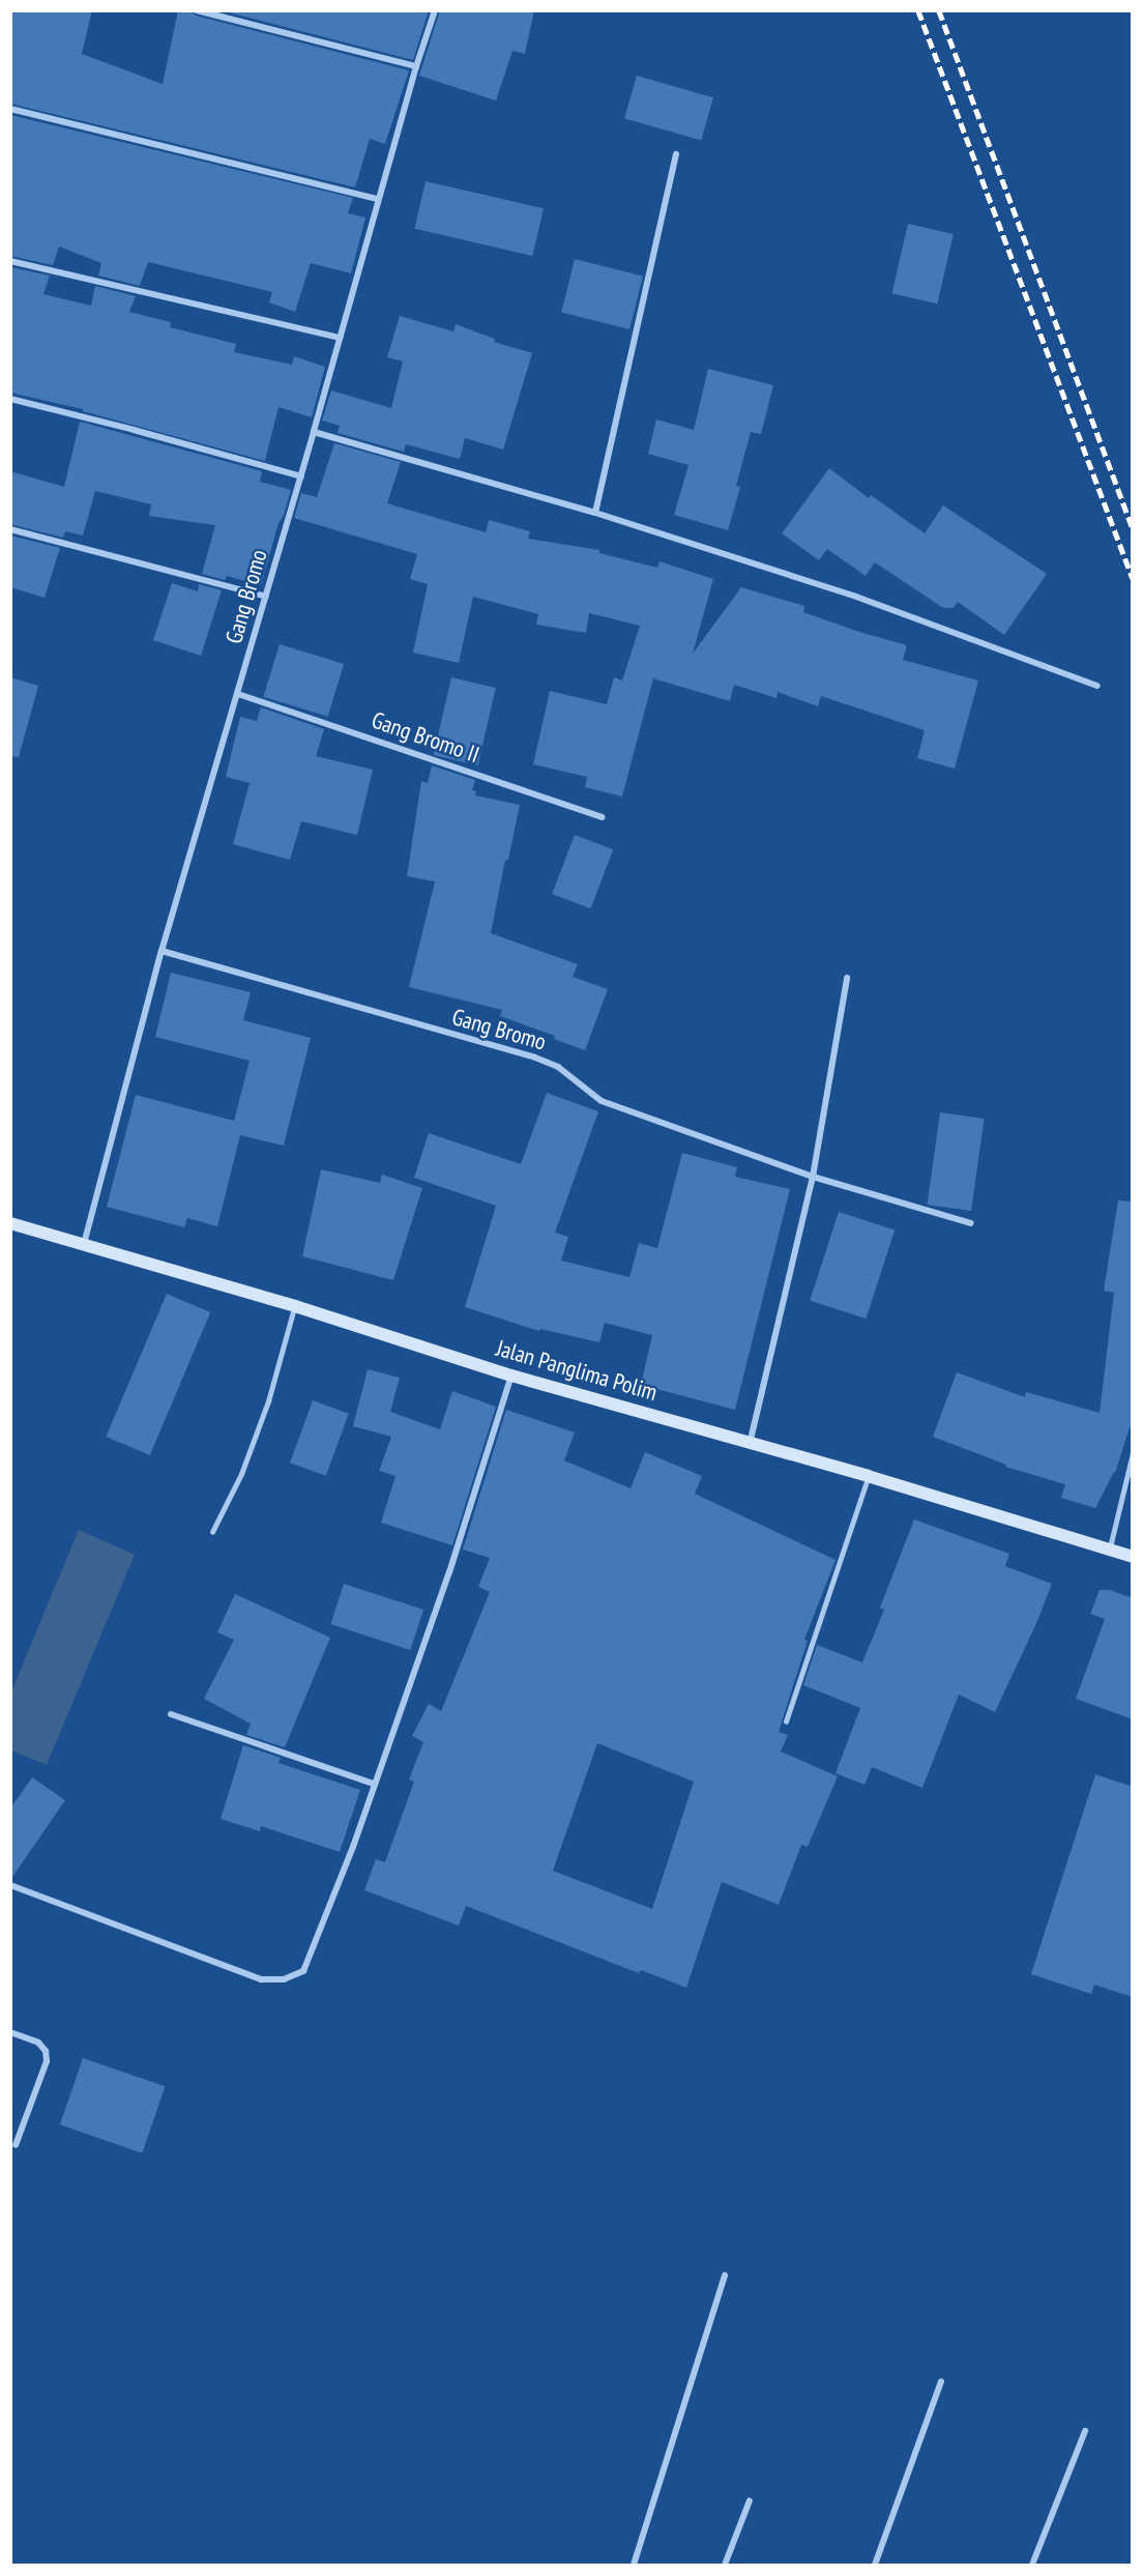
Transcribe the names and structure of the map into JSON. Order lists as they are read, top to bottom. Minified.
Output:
{"streets":{"main road":["Jalan Panglima Polim"],"street":["Gang Bromo","Gang Bromo II"]},"crossings":[["Gang Bromo","Gang Bromo II"],["Gang Bromo","Jalan Panglima Polim"]]}
